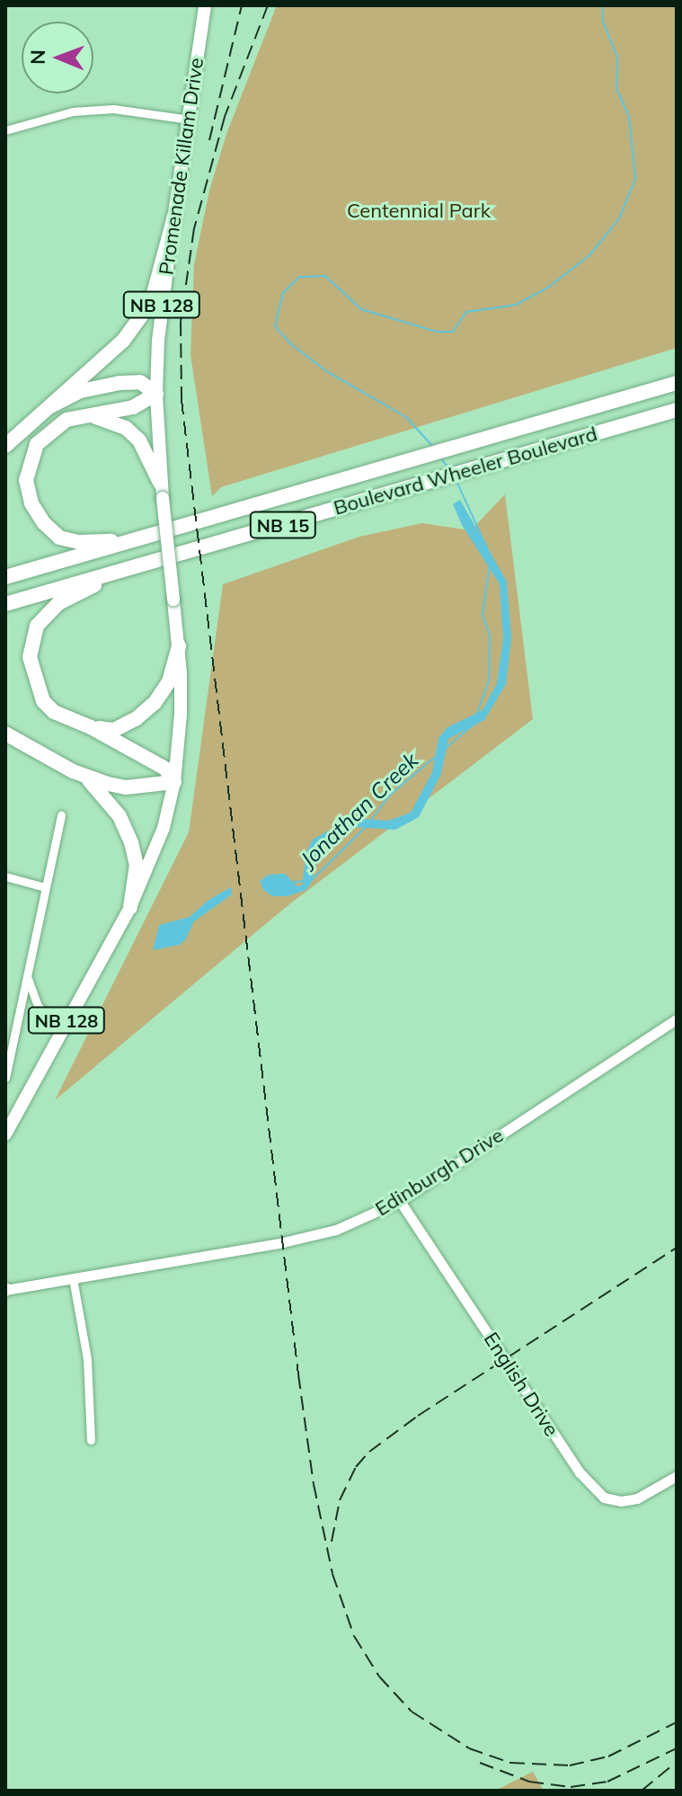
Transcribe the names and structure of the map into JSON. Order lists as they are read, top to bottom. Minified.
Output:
{"streets":{"highway":["Boulevard Wheeler Boulevard","NB 15"],"main road":["Promenade Killam Drive","NB 128"],"street":["Edinburgh Drive","English Drive"]},"crossings":[["Promenade Killam Drive","NB 128"],["Edinburgh Drive","English Drive"]],"water":["Jonathan Creek"],"parks":["Centennial Park"],"north":"left"}
